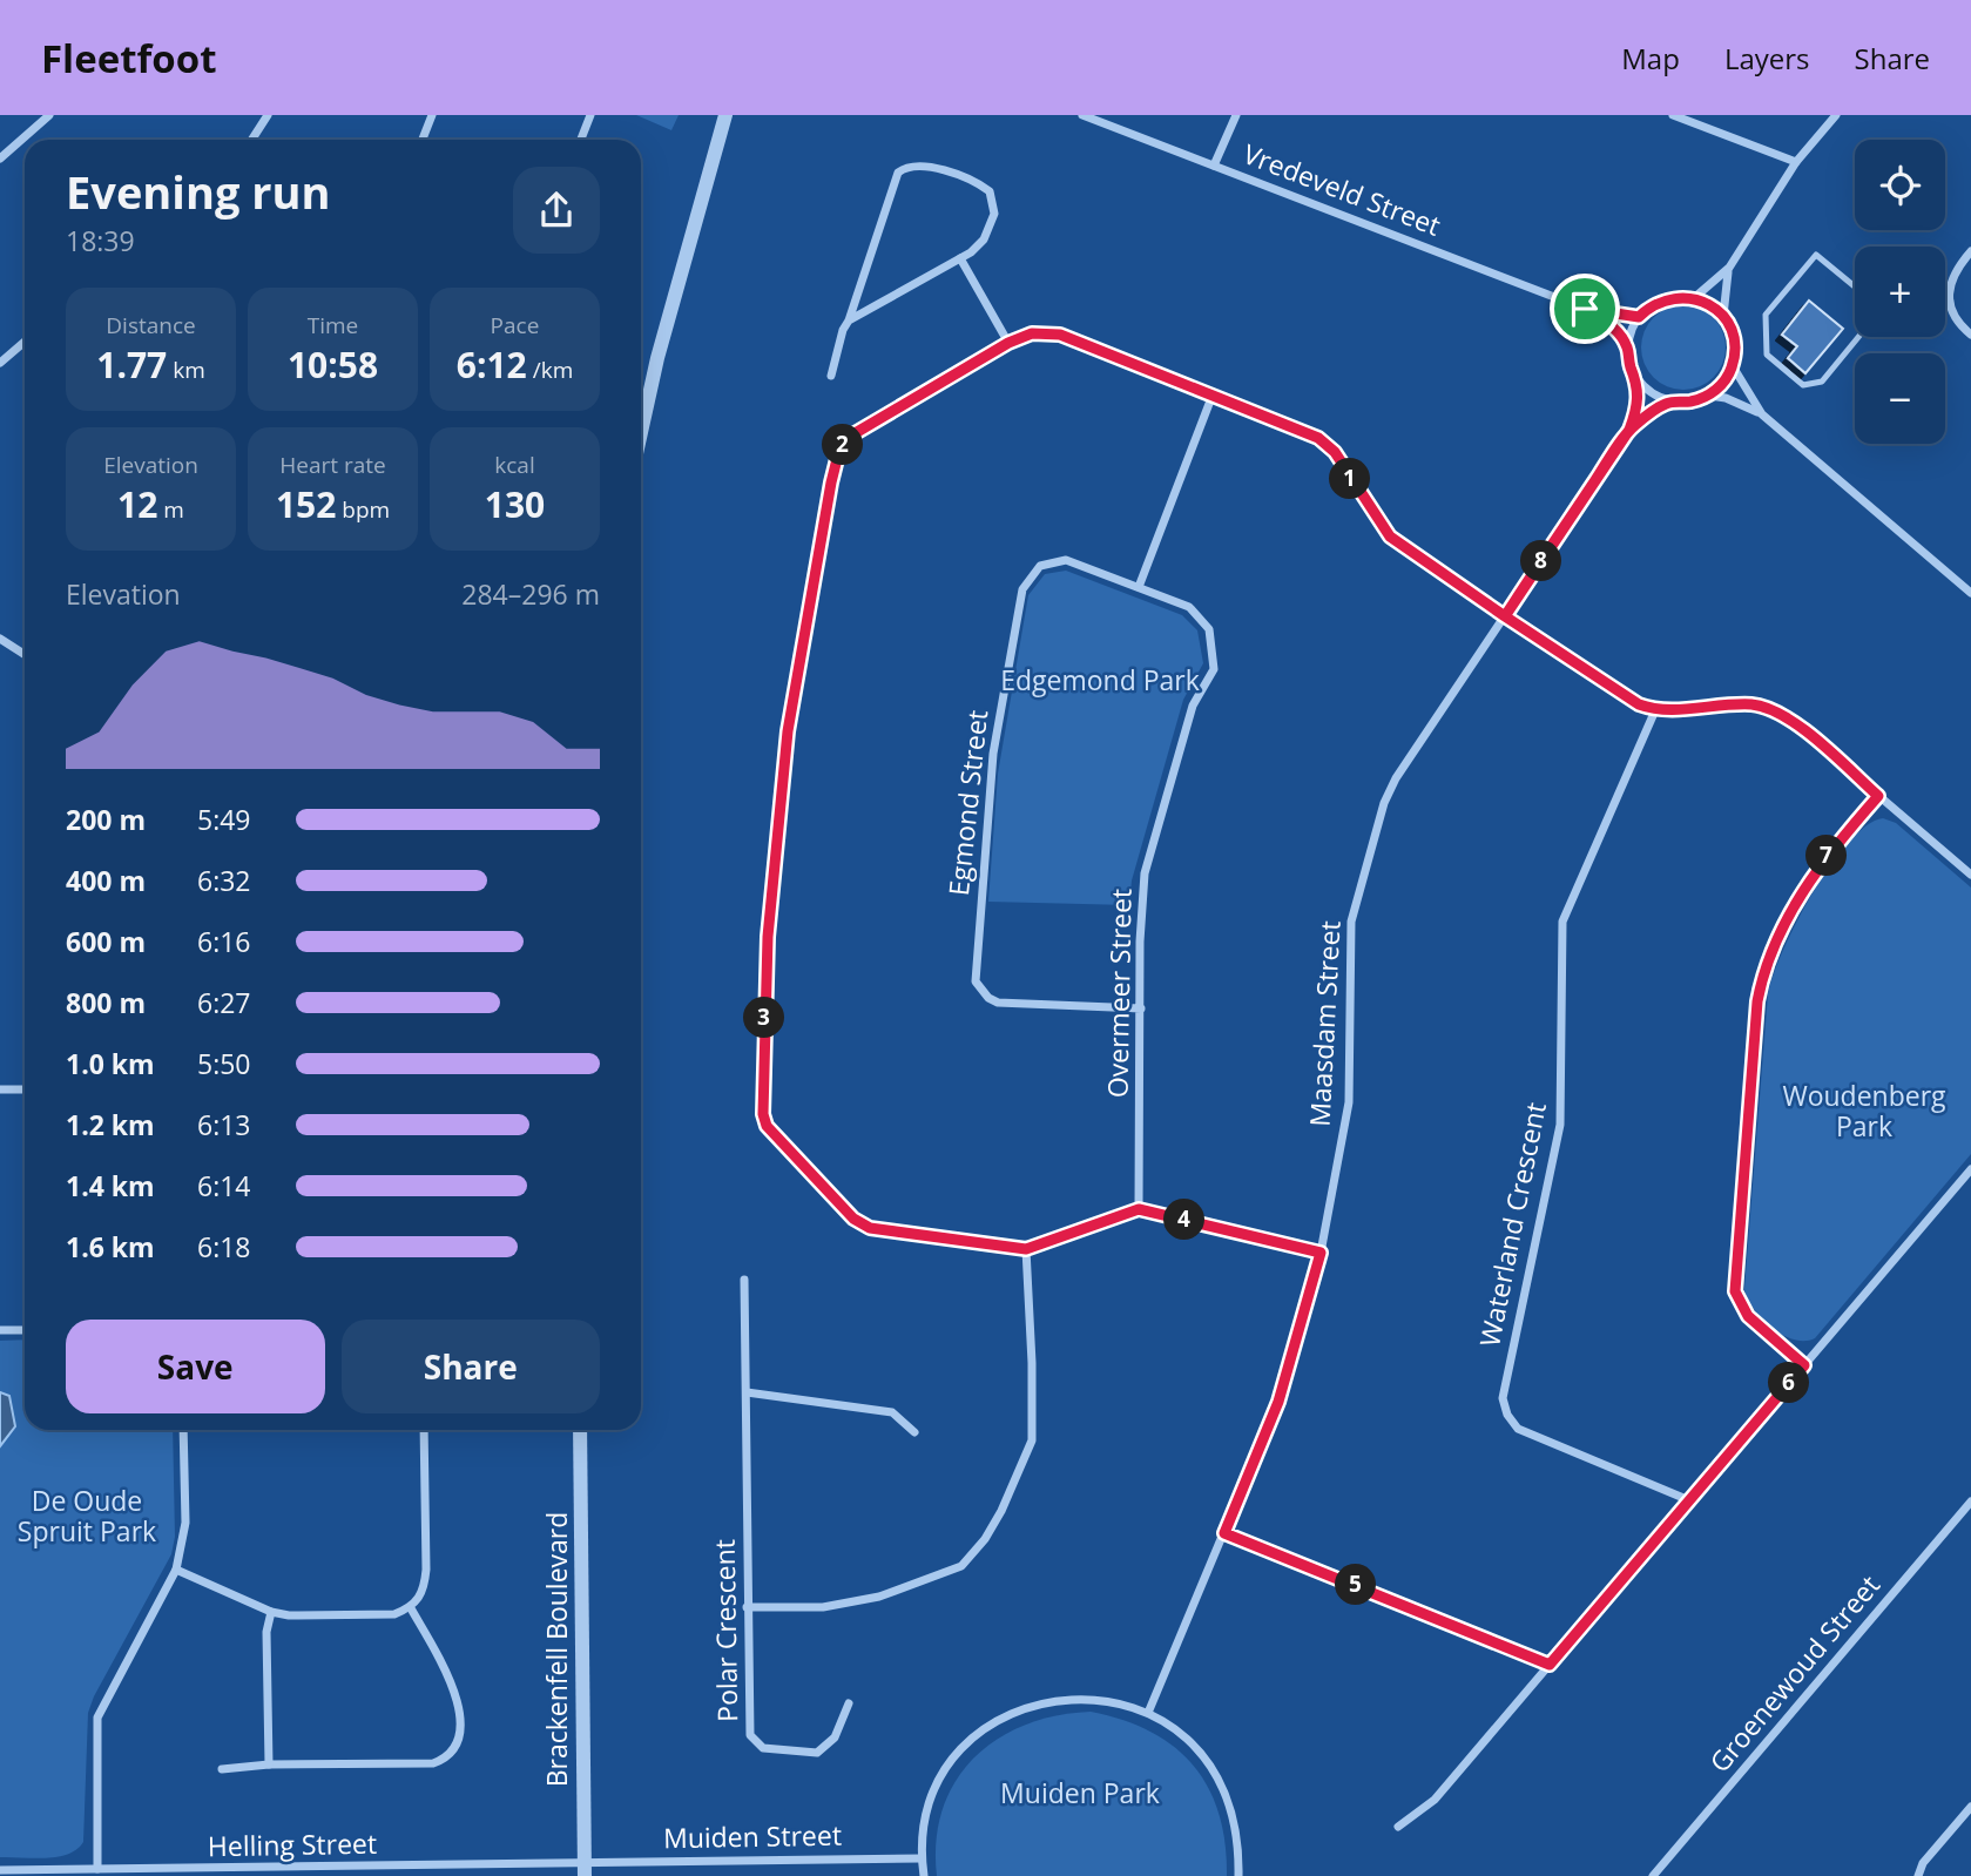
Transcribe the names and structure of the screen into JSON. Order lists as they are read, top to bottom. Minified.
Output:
{"streets":{"street":["Vredeveld Street","Egmond Street","Overmeer Street","Maasdam Street","Waterland Crescent","Polar Crescent","Brackenfell Boulevard","Groenewoud Street","Muiden Street","Helling Street"]},"crossings":[["Vredeveld Street","Maasdam Street"],["Egmond Street","Overmeer Street"],["Brackenfell Boulevard","Muiden Street"],["Brackenfell Boulevard","Helling Street"],["Muiden Street","Helling Street"]],"parks":["Edgemond Park","Woudenberg Park","De Oude Spruit Park","Muiden Park"],"page":{"header":"Fleetfoot","nav":["Map","Layers","Share"],"map_buttons":["+","−"],"heading":["Evening run","18:39"],"stats":[["Distance","1.77 km"],["Time","10:58"],["Pace","6:12 /km"],["Elevation","12 m"],["Heart rate","152 bpm"],["kcal","130"]],"pins":["2","1","8","7","3","4","6","5"],"chart":["Elevation","284–296 m"],"list":[{"name":"200 m","note":"5:49"},{"name":"400 m","note":"6:32"},{"name":"600 m","note":"6:16"},{"name":"800 m","note":"6:27"},{"name":"1.0 km","note":"5:50"},{"name":"1.2 km","note":"6:13"},{"name":"1.4 km","note":"6:14"},{"name":"1.6 km","note":"6:18"}],"buttons":["Save","Share"]}}
